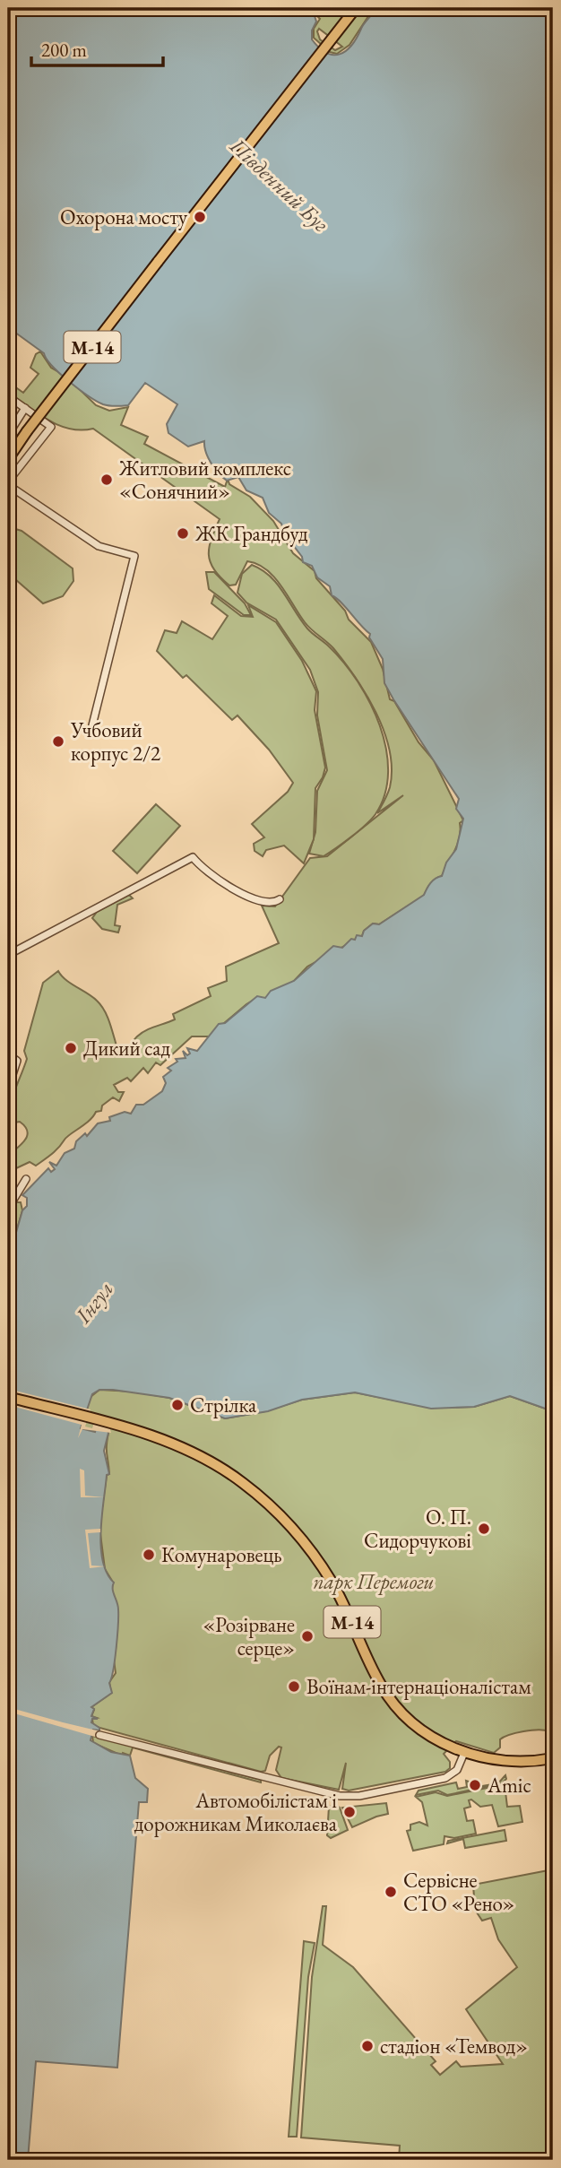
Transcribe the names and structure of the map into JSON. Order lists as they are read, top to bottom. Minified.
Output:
{"streets":{"highway":["М-14"]},"water":["Південний Буг","Інгул"],"parks":["парк Перемоги"],"places":["Охорона мосту","Житловий комплекс «Сонячний»","ЖК Грандбуд","Учбовий корпус 2/2","Дикий сад","Стрілка","О. П. Сидорчукові","Комунаровець","«Розірване серце»","Воїнам-інтернаціоналістам","Amic","Автомобілістам і дорожникам Миколаєва","Сервісне СТО «Рено»","стадіон «Темвод»"],"scale_bar":"200 m"}
